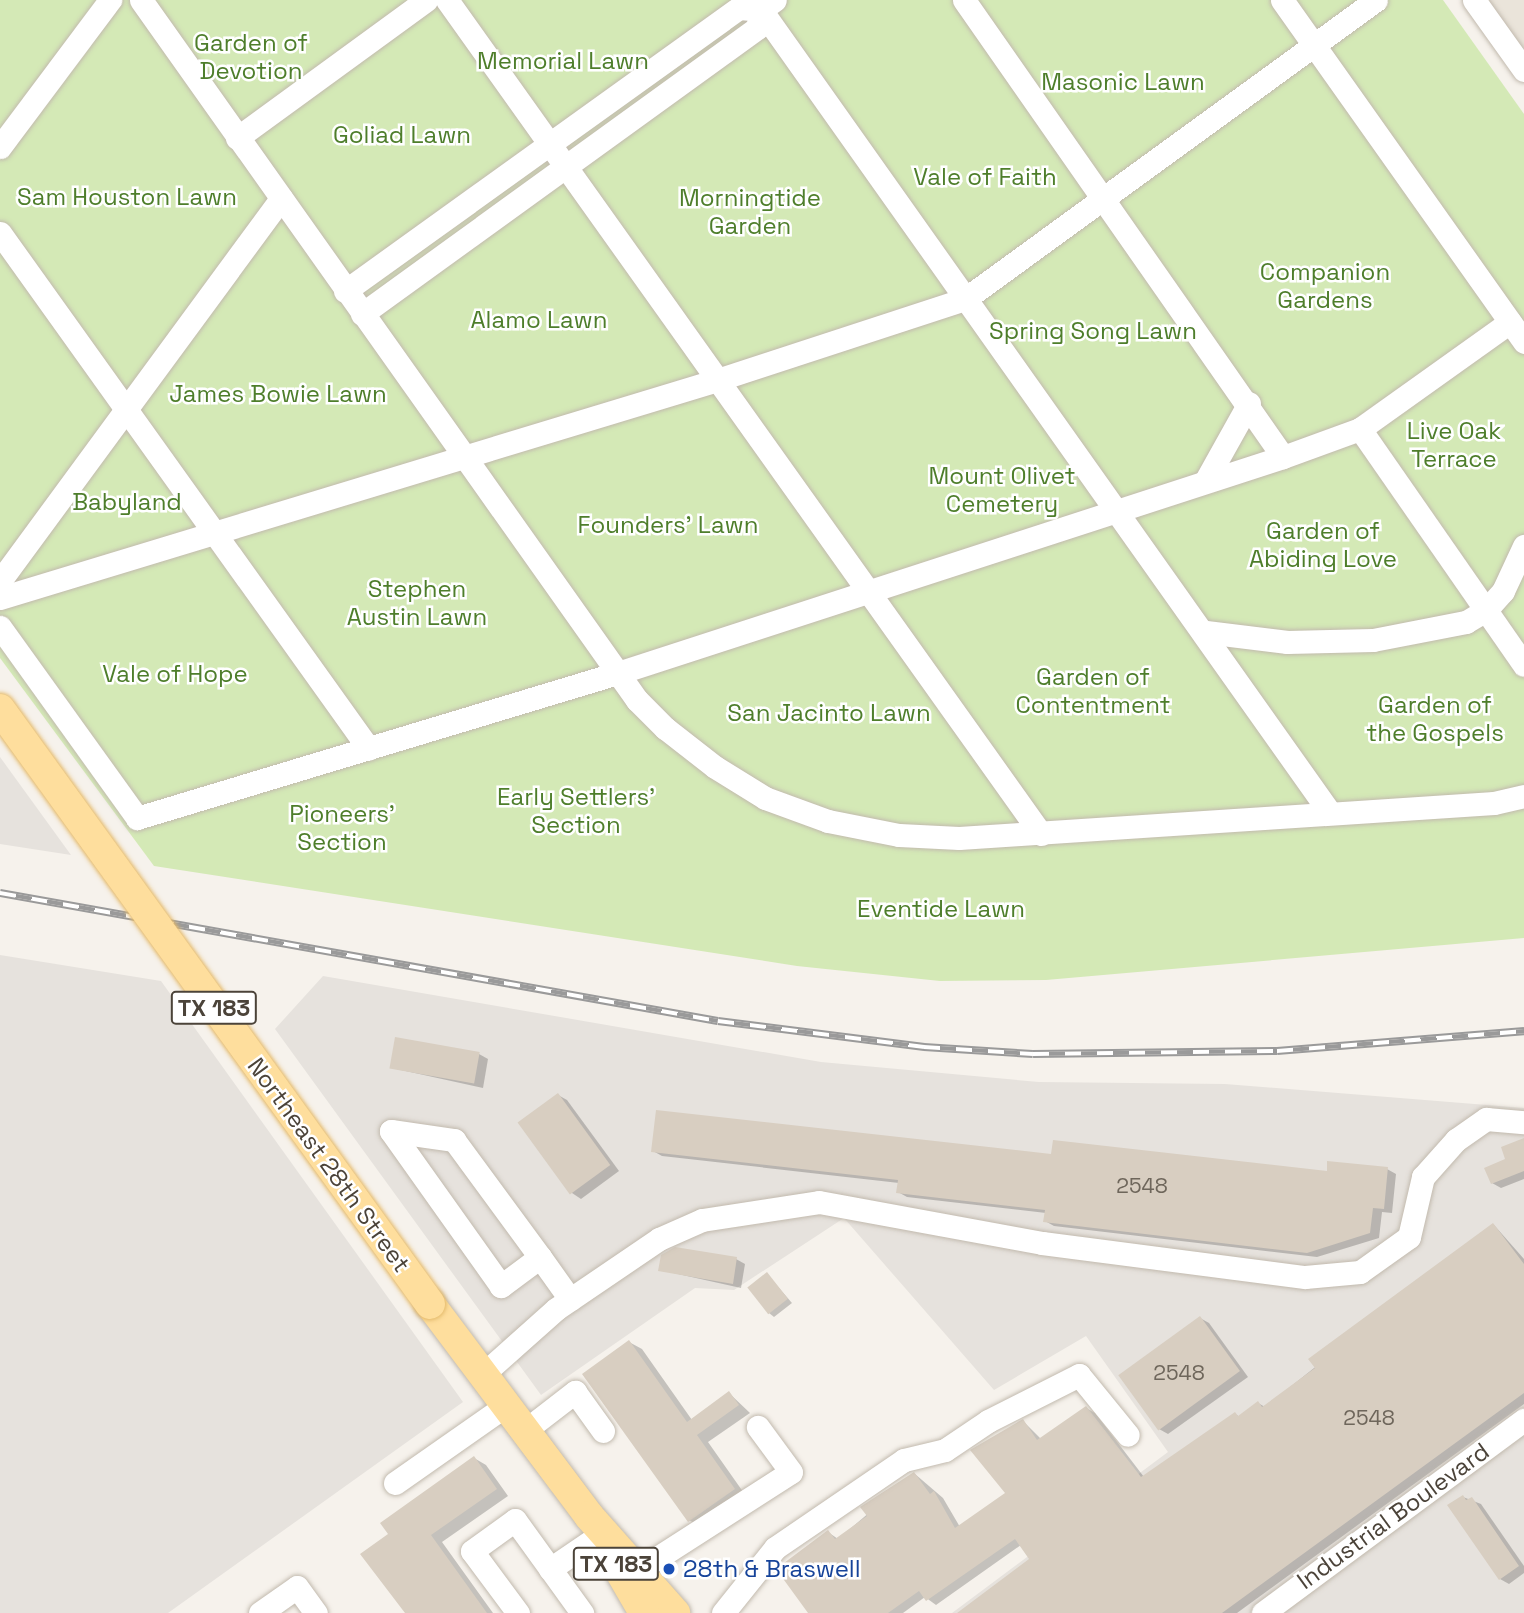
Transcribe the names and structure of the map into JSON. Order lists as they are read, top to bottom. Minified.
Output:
{"streets":{"main road":["TX 183","Northeast 28th Street"],"street":["Industrial Boulevard"]},"parks":["Garden of Devotion","Memorial Lawn","Masonic Lawn","Goliad Lawn","Vale of Faith","Sam Houston Lawn","Morningtide Garden","Companion Gardens","Alamo Lawn","Spring Song Lawn","James Bowie Lawn","Live Oak Terrace","Mount Olivet Cemetery","Babyland","Founders’ Lawn","Garden of Abiding Love","Stephen Austin Lawn","Vale of Hope","Garden of Contentment","Garden of the Gospels","San Jacinto Lawn","Early Settlers’ Section","Pioneers’ Section","Eventide Lawn"],"places":["28th & Braswell"],"house_numbers":["2548","2548","2548"]}
